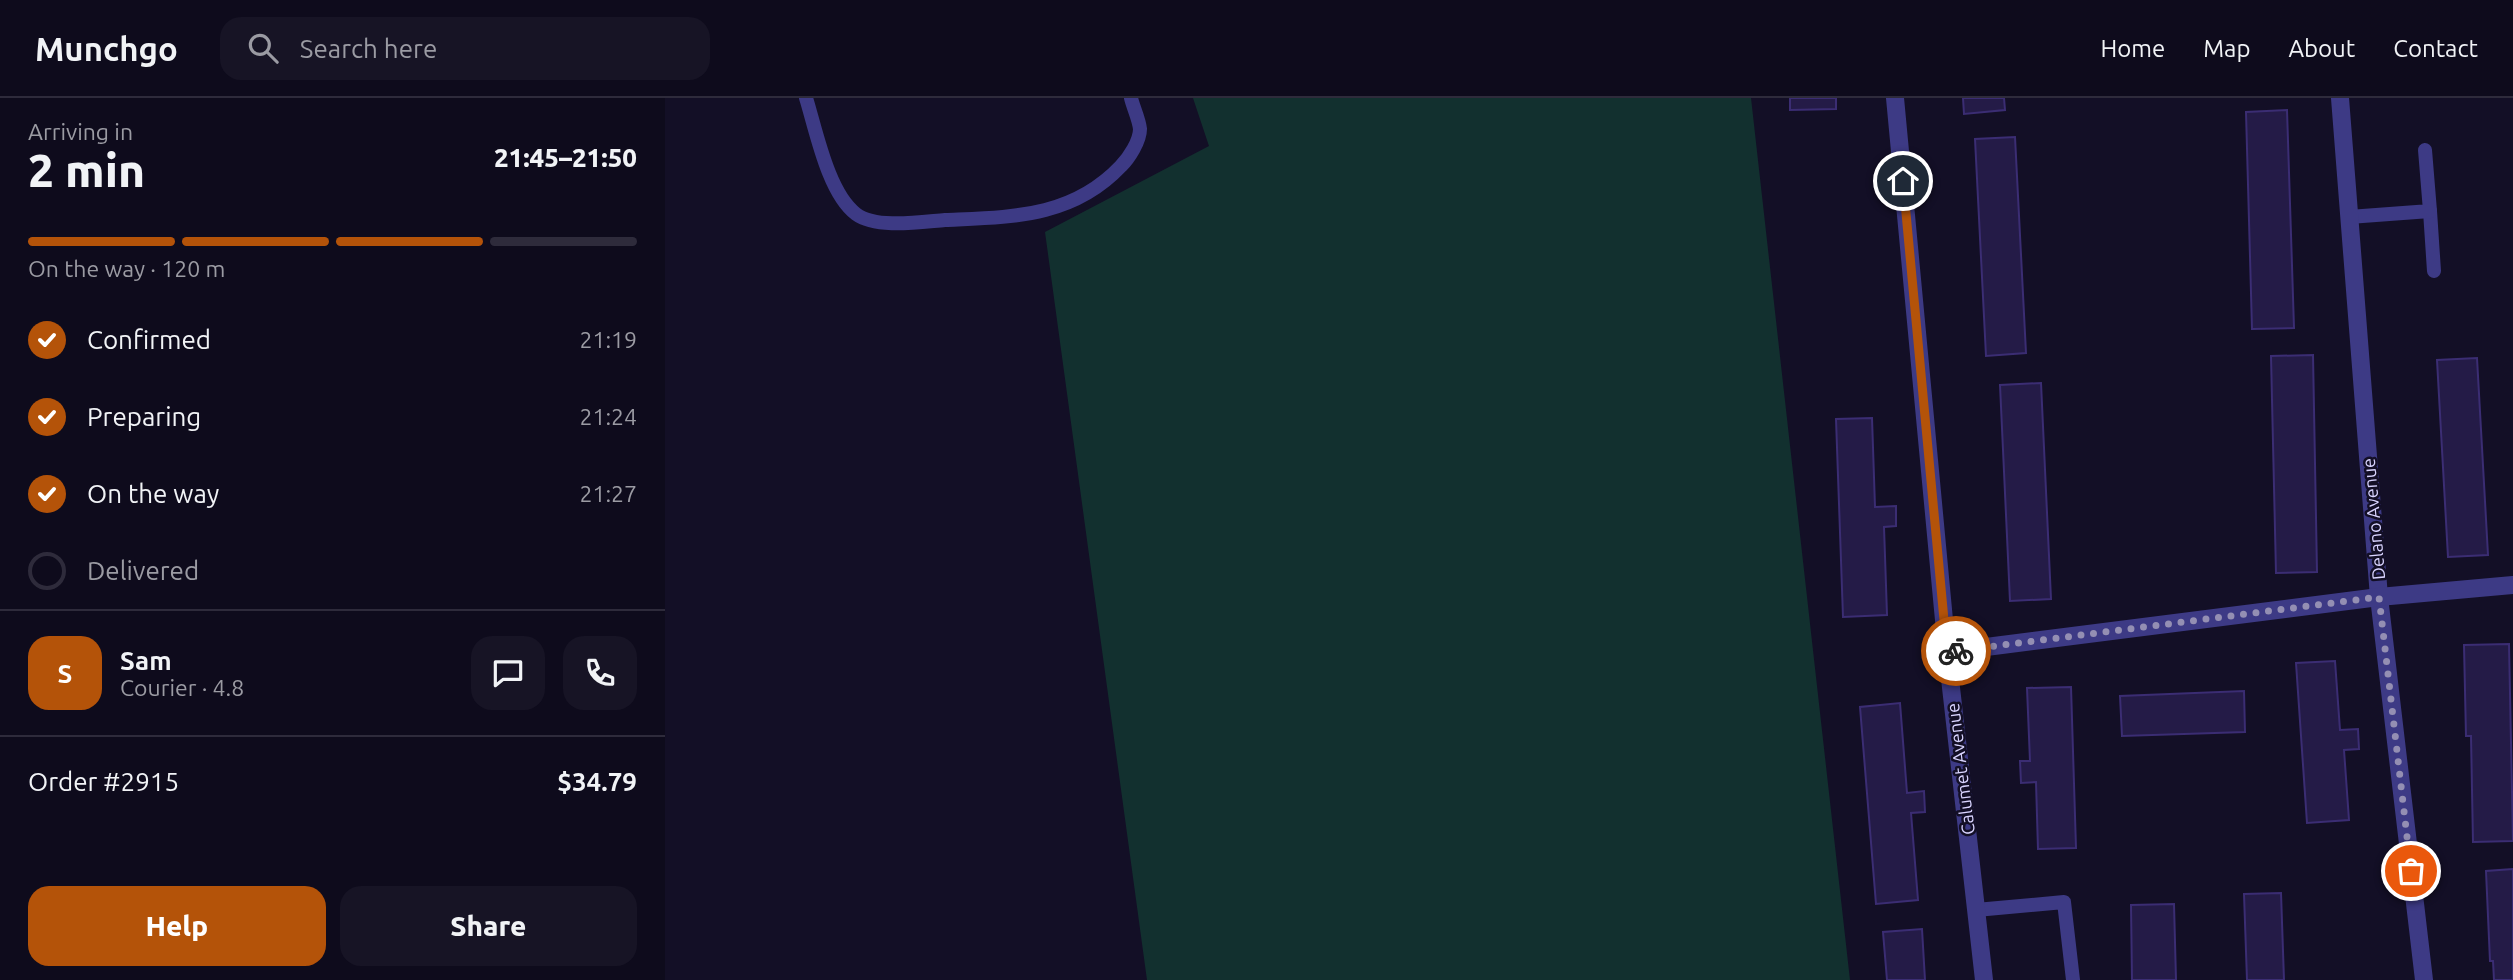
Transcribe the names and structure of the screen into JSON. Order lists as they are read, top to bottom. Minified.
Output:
{"streets":{"street":["Delano Avenue","Calumet Avenue"]},"page":{"header":"Munchgo","search":"Search here","nav":["Home","Map","About","Contact"],"heading":["2 min","Arriving in","21:45–21:50"],"panel":["Sam","Courier · 4.8","Order #2915","$34.79"],"bar":"On the way · 120 m","list":[["Confirmed","21:19"],["Preparing","21:24"],["On the way","21:27"],"Delivered"],"round":"S","buttons":["Help","Share"]}}
